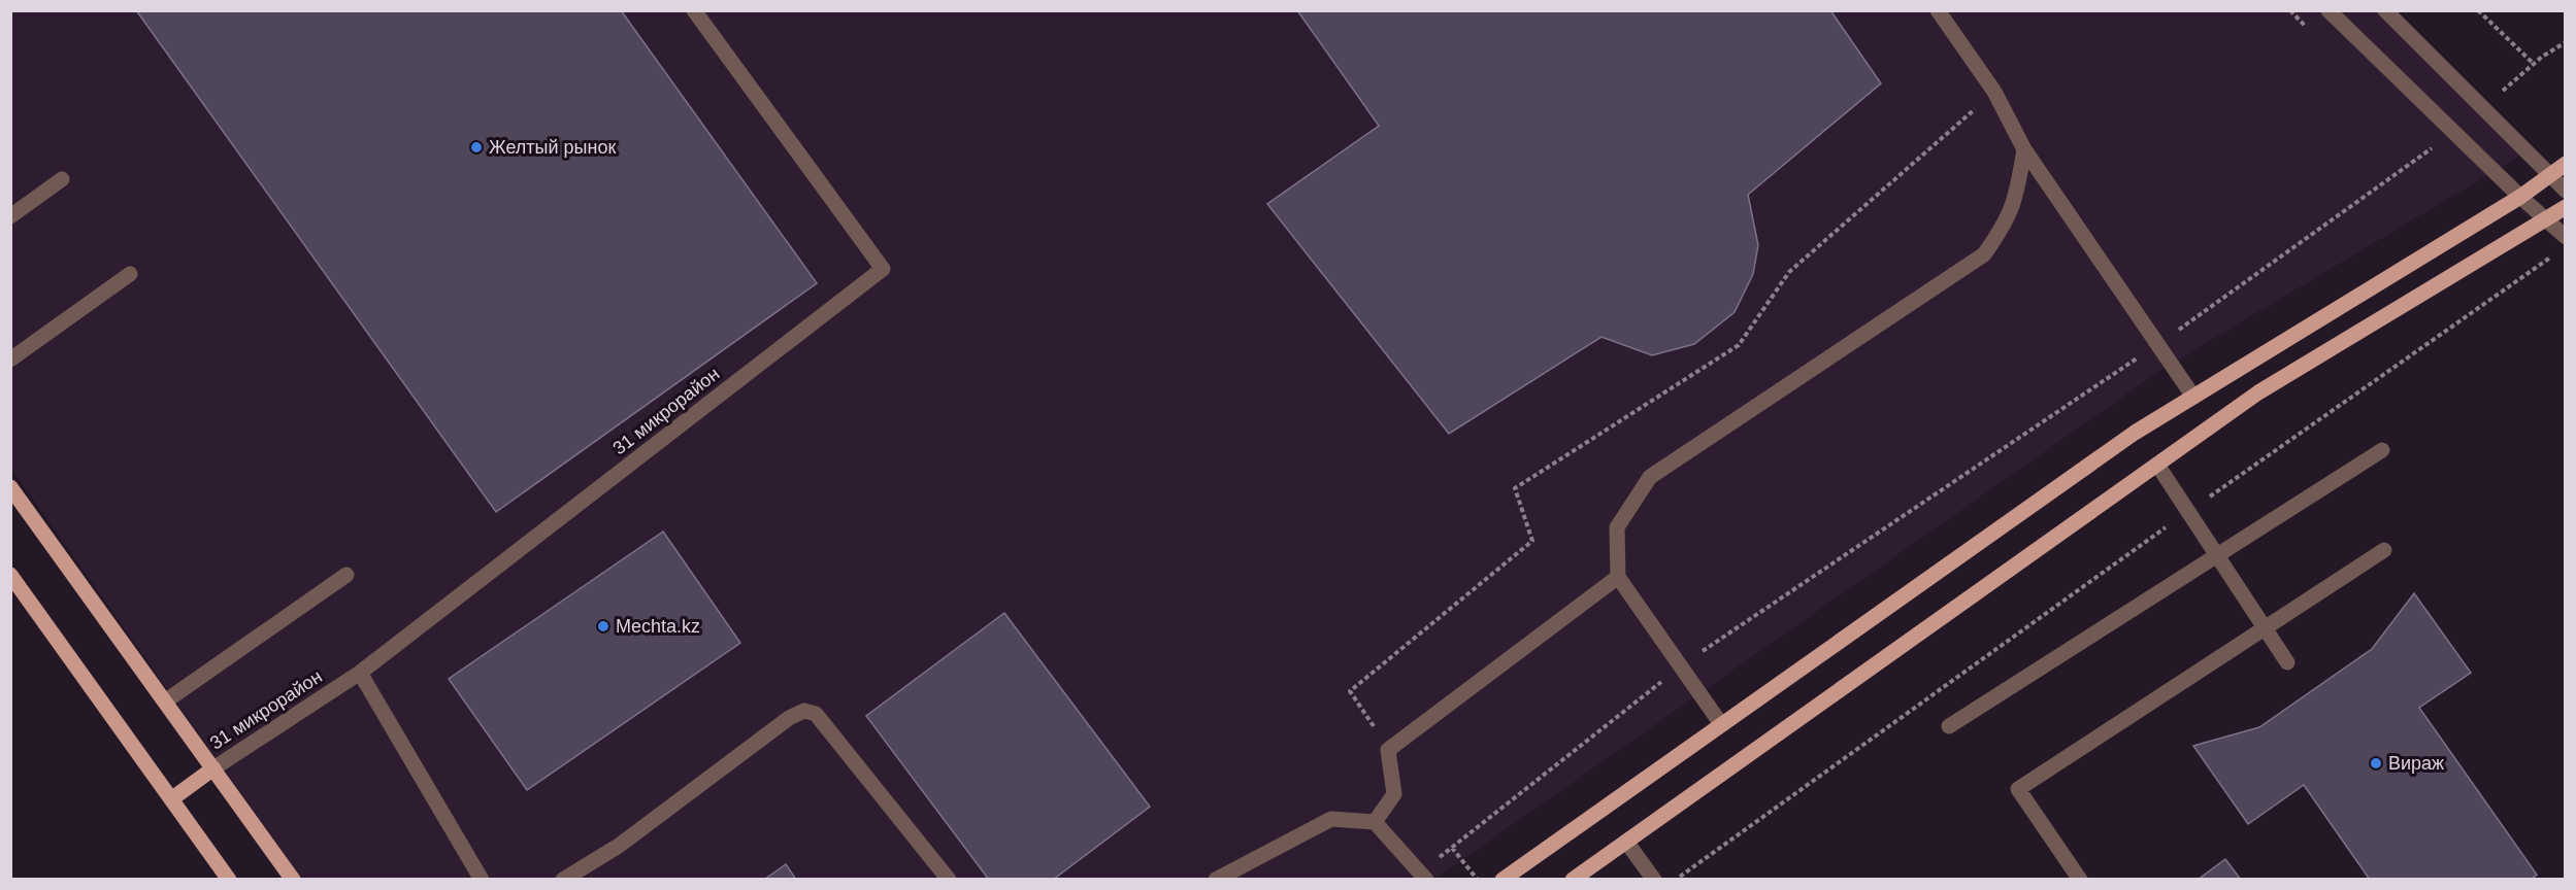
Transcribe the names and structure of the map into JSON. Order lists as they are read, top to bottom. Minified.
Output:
{"streets":{"street":["31 микрорайон"]},"places":["Желтый рынок","Mechta.kz","Вираж"]}
